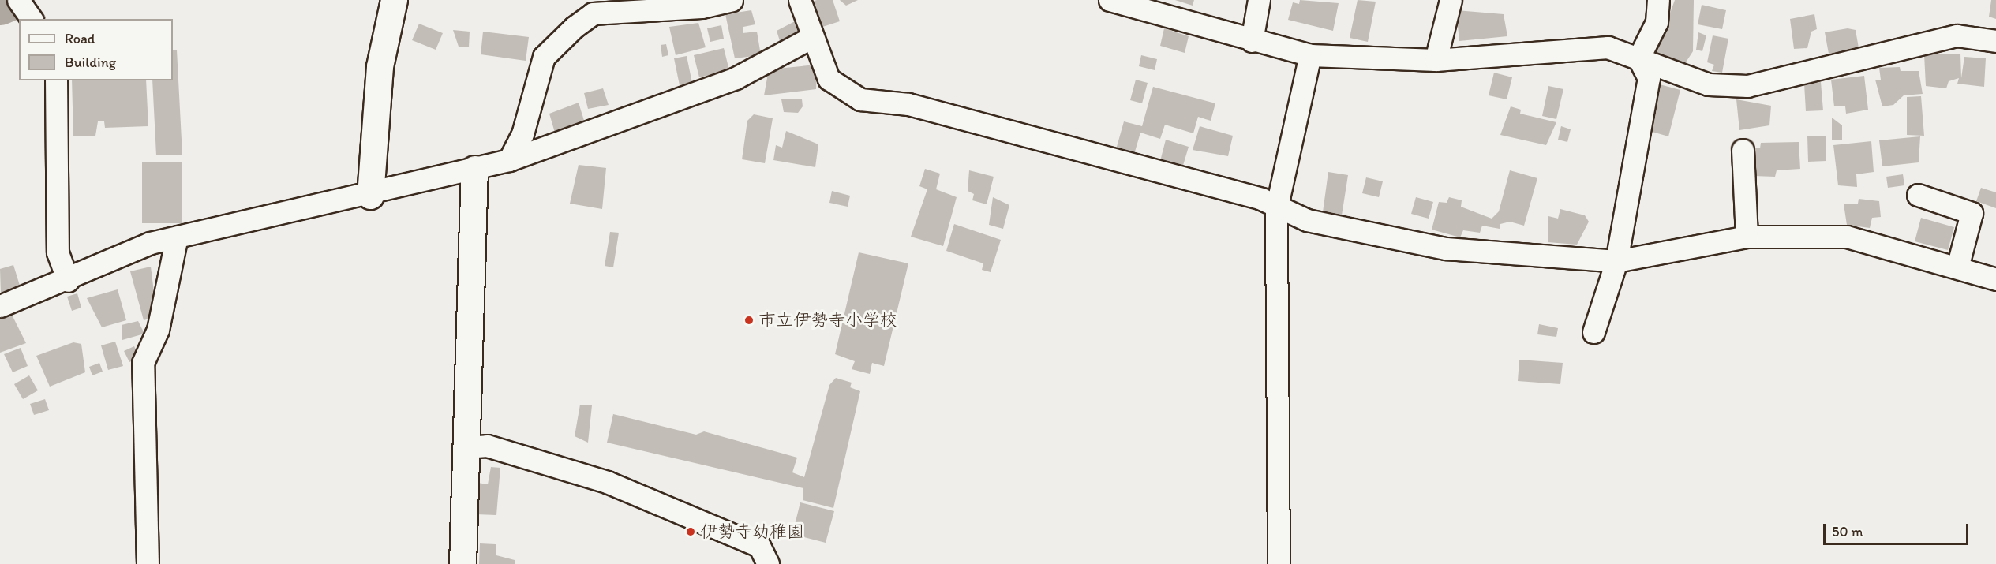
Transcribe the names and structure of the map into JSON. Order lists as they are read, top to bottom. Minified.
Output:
{"places":["市立伊勢寺小学校","伊勢寺幼稚園"],"legend":["Road","Building"],"scale_bar":"50 m"}
